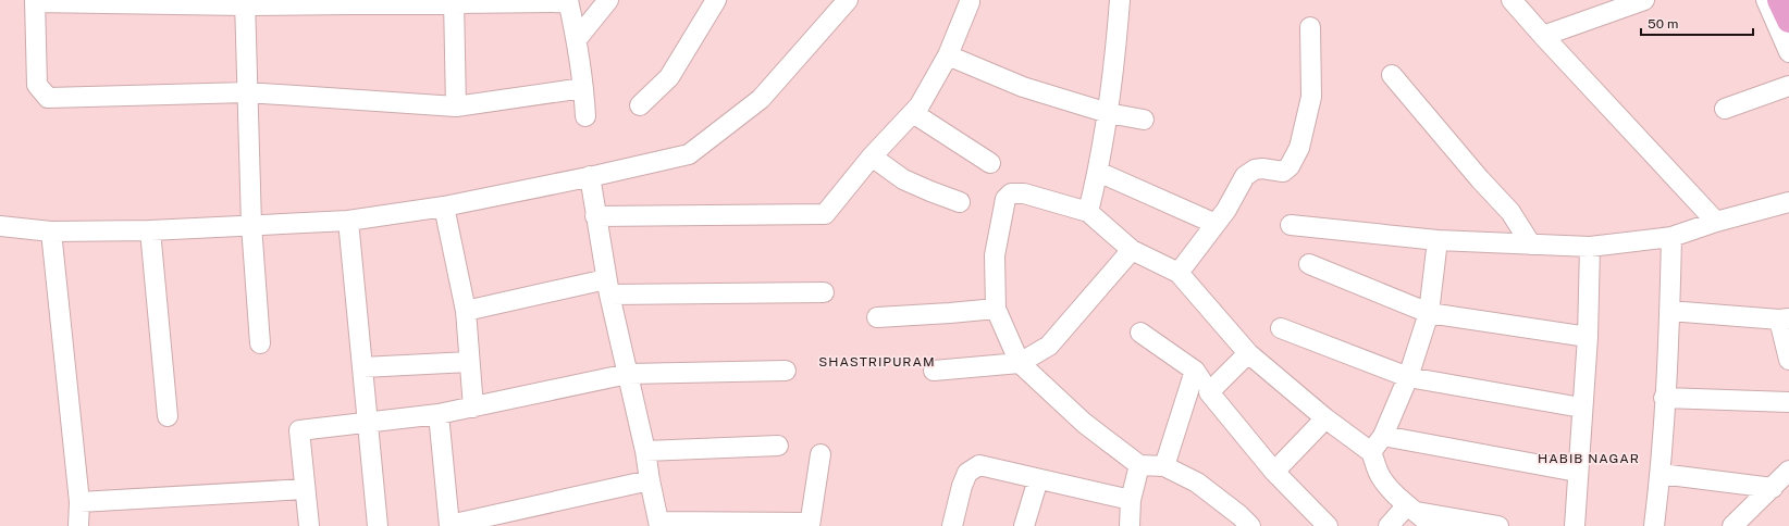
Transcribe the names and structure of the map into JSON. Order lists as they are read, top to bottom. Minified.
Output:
{"districts":["SHASTRIPURAM","HABIB NAGAR"],"scale_bar":"50 m"}
